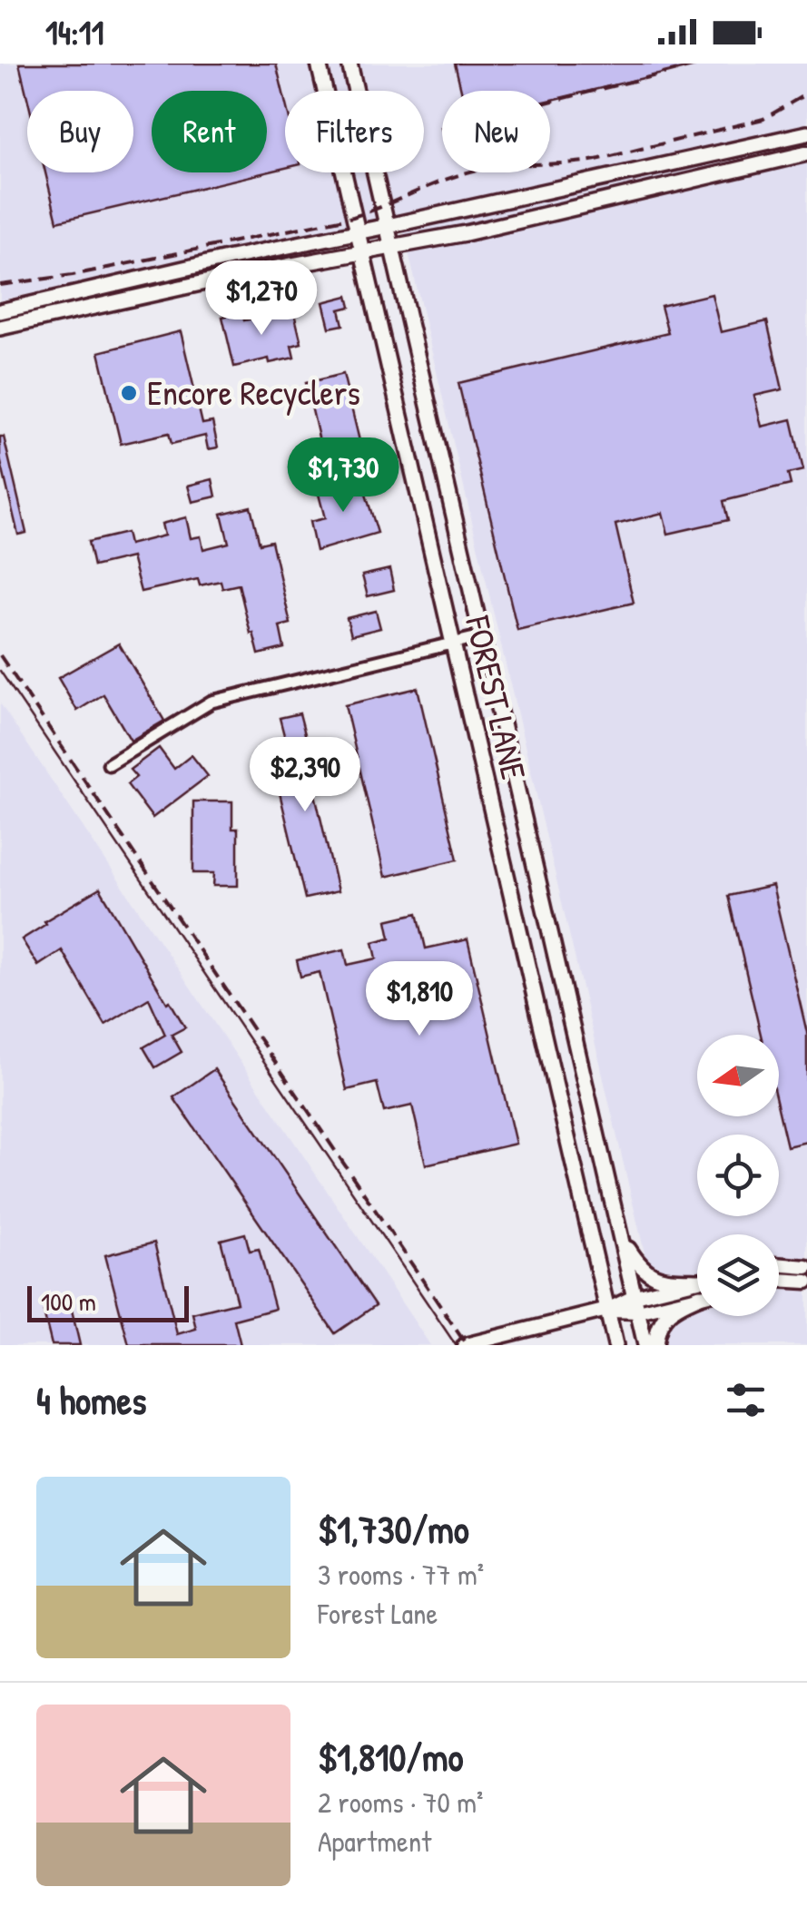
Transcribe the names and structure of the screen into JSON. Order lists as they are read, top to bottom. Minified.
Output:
{"streets":{"main road":["FOREST LANE"]},"places":["Encore Recyclers"],"scale_bar":"100 m","north":"left","page":{"status":"14:11","chip":["Buy","Rent","Filters","New"],"price":["$1,270","$1,730","$2,390","$1,810"],"scale":"100 m","heading":"4 homes","list":[{"name":"$1,730/mo","note":"3 rooms · 77 m² · Forest Lane"},{"name":"$1,810/mo","note":"2 rooms · 70 m² · Apartment"}]}}
